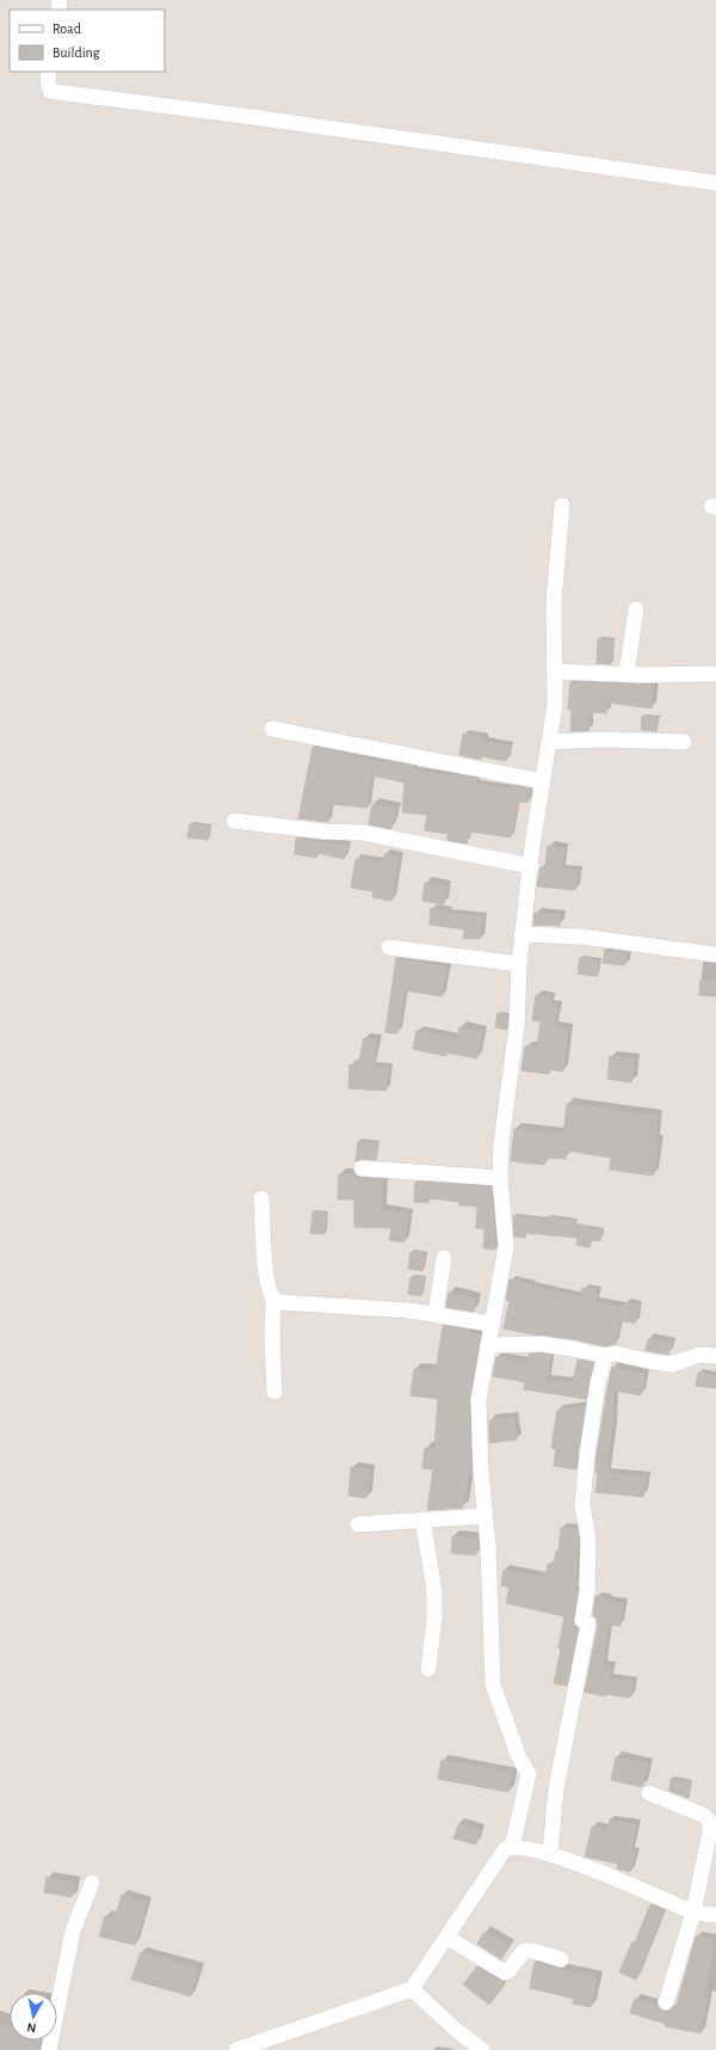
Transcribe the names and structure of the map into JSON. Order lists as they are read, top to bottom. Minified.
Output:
{"legend":["Road","Building"],"north":"bottom"}
